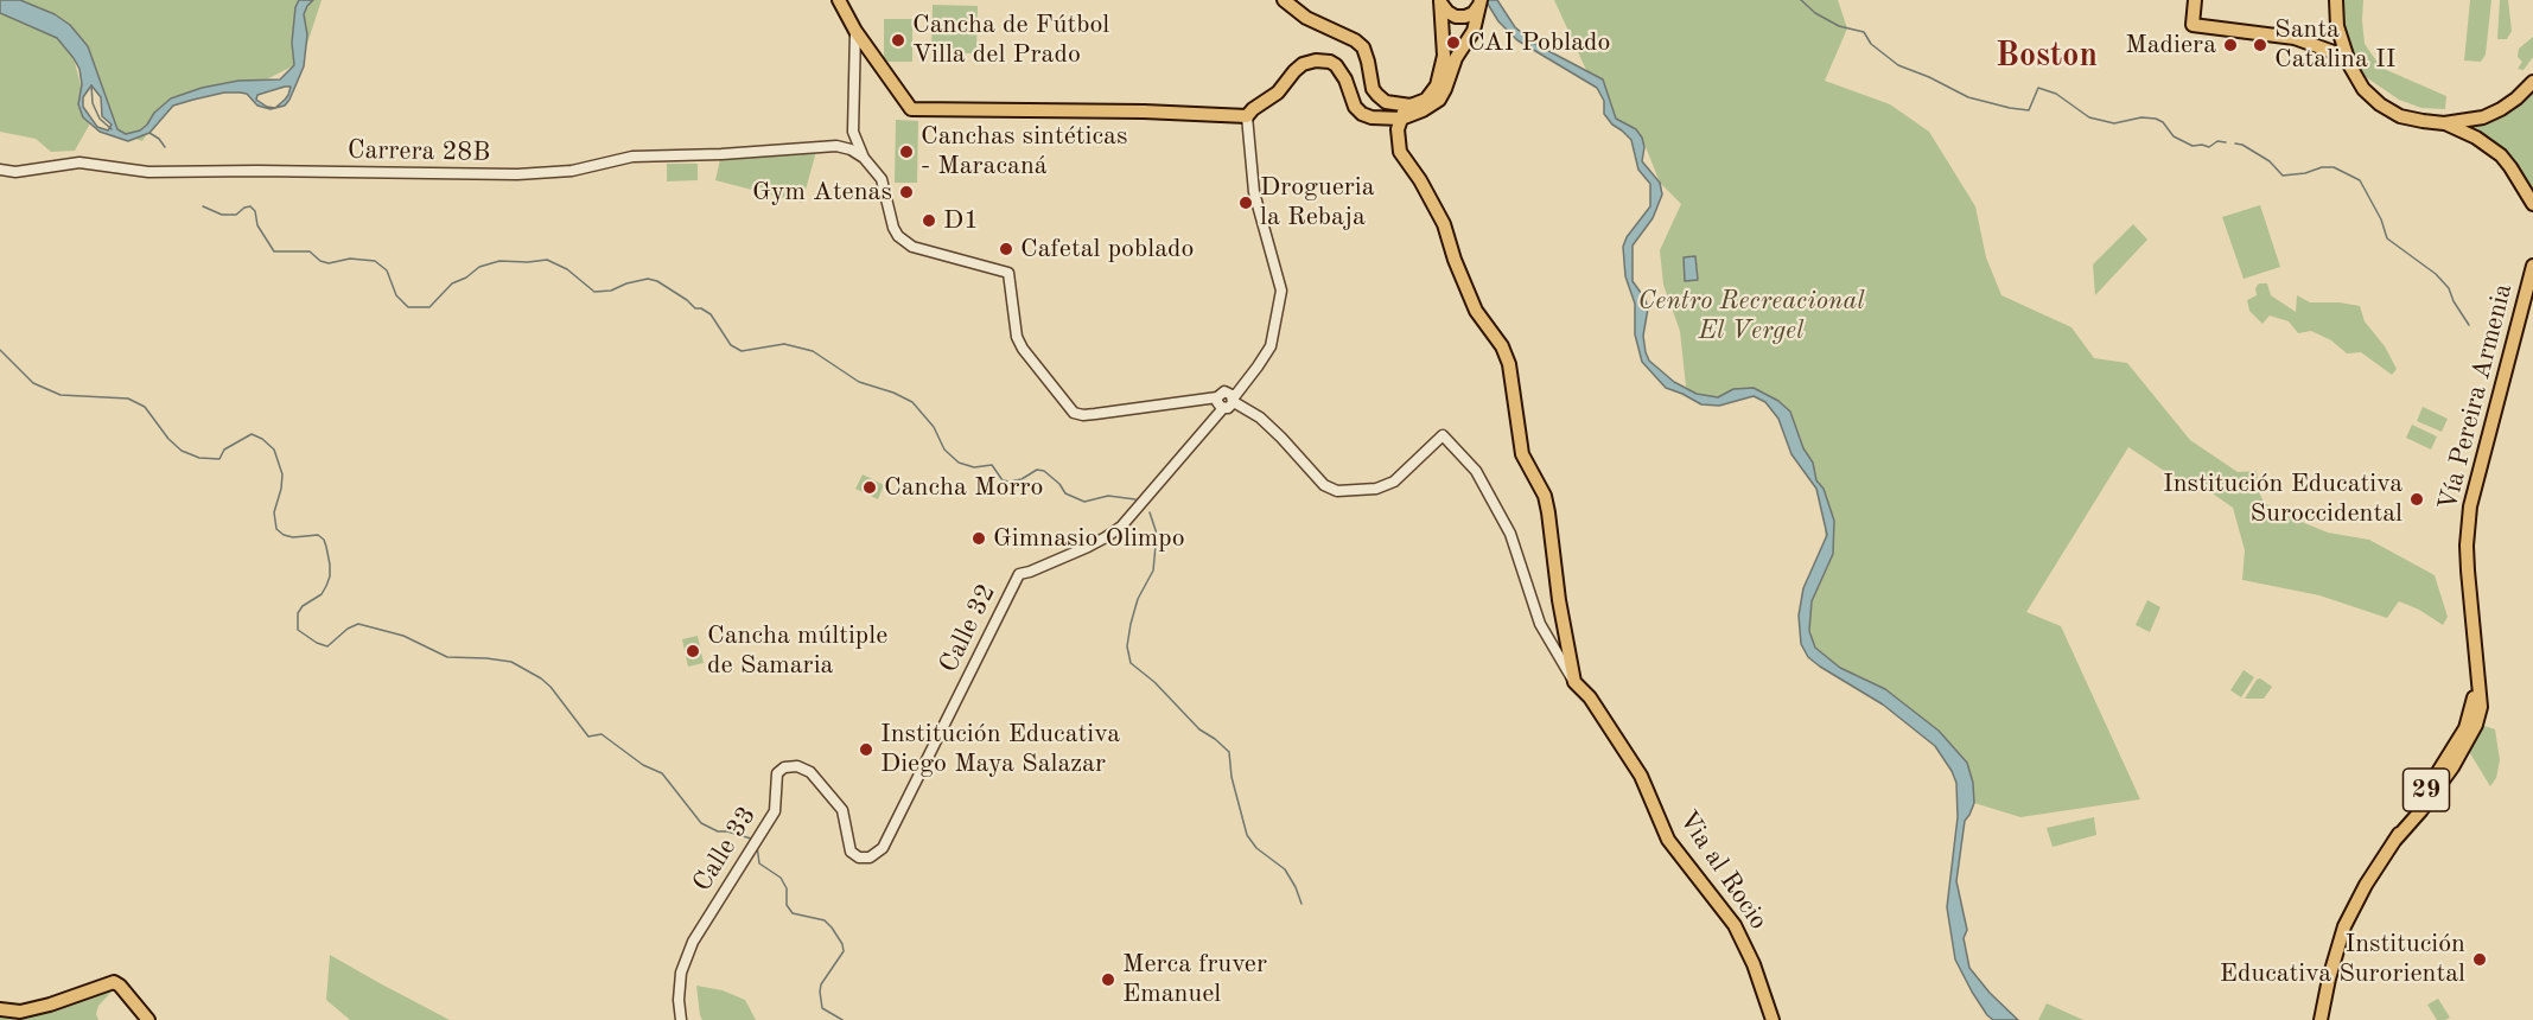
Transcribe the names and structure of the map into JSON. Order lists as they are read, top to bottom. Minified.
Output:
{"streets":{"main road":["Vía Pereira Armenia","29","Via al Rocio"],"street":["Carrera 28B","Calle 32","Calle 33"]},"crossings":[["Calle 32","Calle 33"]],"districts":["Boston"],"parks":["Centro Recreacional El Vergel"],"places":["Cancha de Fútbol Villa del Prado","CAI Poblado","Madiera","Santa Catalina II","Canchas sintéticas - Maracaná","Gym Atenas","Drogueria la Rebaja","D1","Cafetal poblado","Cancha Morro","Institución Educativa Suroccidental","Gimnasio Olimpo","Cancha múltiple de Samaria","Institución Educativa Diego Maya Salazar","Institución Educativa Suroriental","Merca fruver Emanuel"]}
